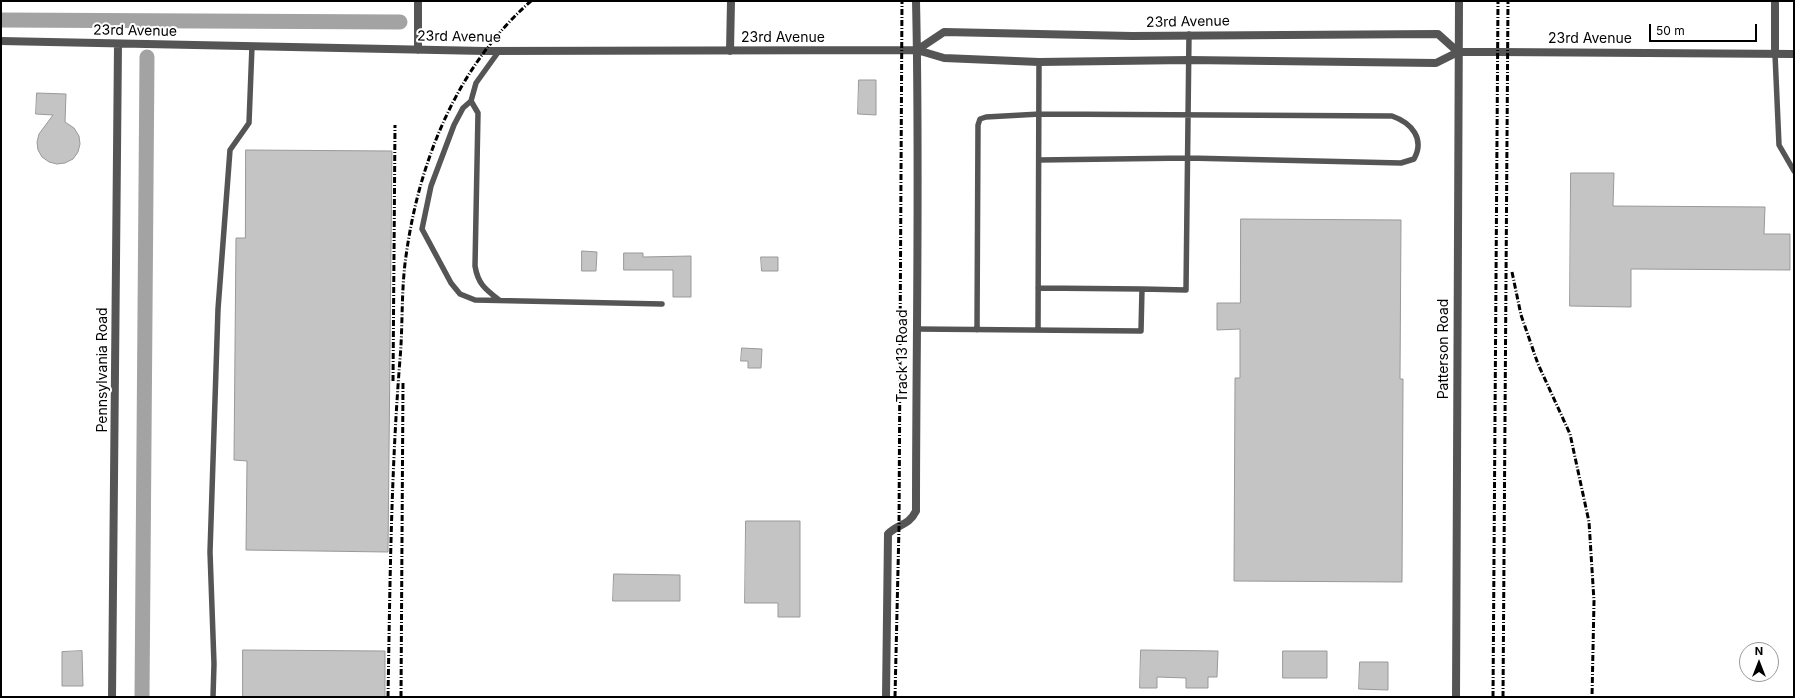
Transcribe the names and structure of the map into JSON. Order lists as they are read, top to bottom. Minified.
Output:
{"streets":{"street":["23rd Avenue","Patterson Road","Track 13 Road","Pennsylvania Road"]},"crossings":[["23rd Avenue","Patterson Road"],["23rd Avenue","Track 13 Road"],["23rd Avenue","Pennsylvania Road"]],"scale_bar":"50 m","north":"top"}
